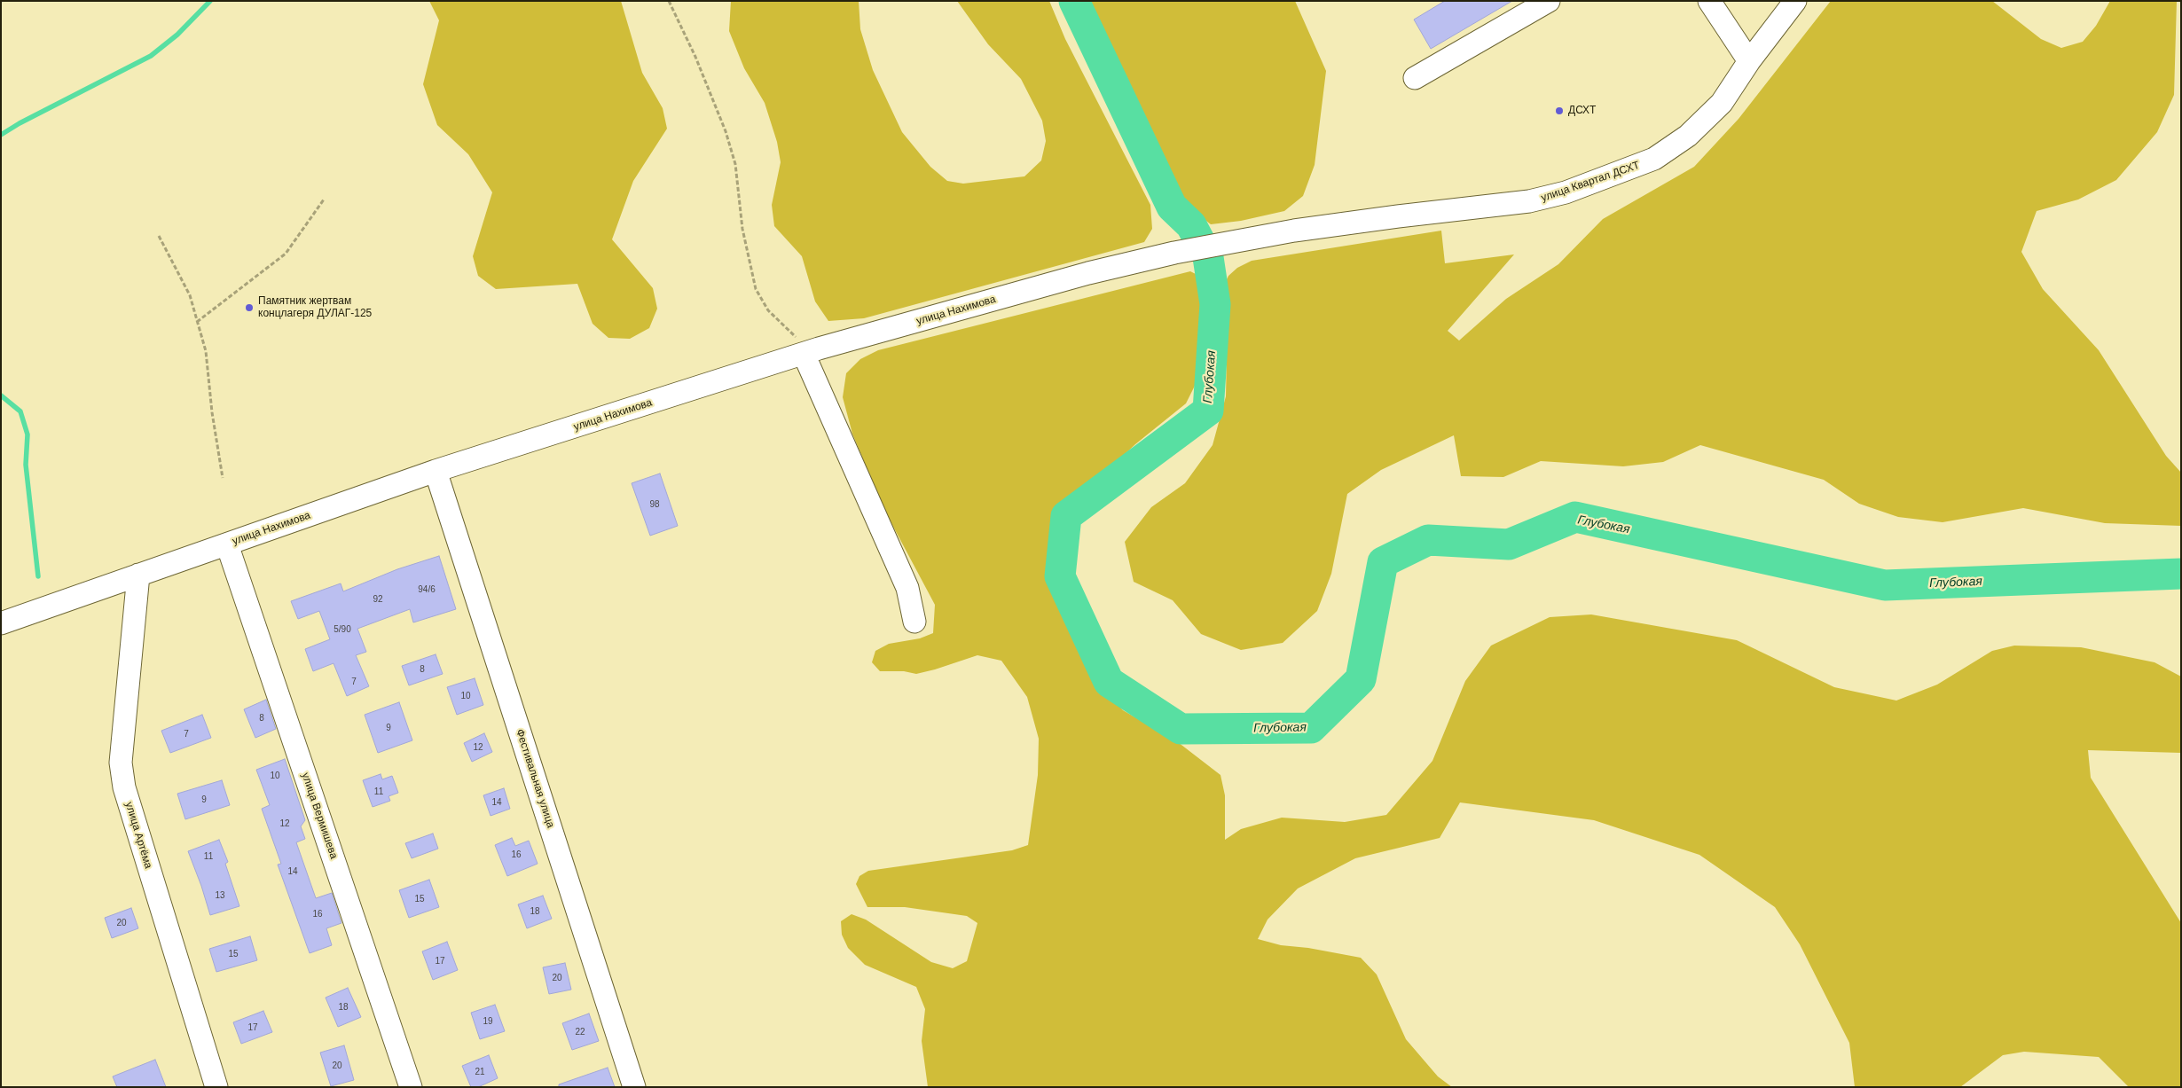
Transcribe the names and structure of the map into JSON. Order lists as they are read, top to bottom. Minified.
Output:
{"streets":{"street":["улица Квартал ДСХТ","улица Нахимова","Фестивальная улица","улица Вермишева","улица Артёма"]},"crossings":[["улица Квартал ДСХТ","улица Нахимова"],["улица Нахимова","Фестивальная улица"],["улица Нахимова","улица Вермишева"],["улица Нахимова","улица Артёма"]],"water":["Глубокая"],"places":["ДСХТ","Памятник жертвам концлагеря ДУЛАГ-125"],"house_numbers":["98","94/6","92","5/90","8","7","10","8","9","7","12","10","11","9","14","12","16","11","14","13","15","18","16","20","15","17","20","18","19","17","22","20","21"]}
